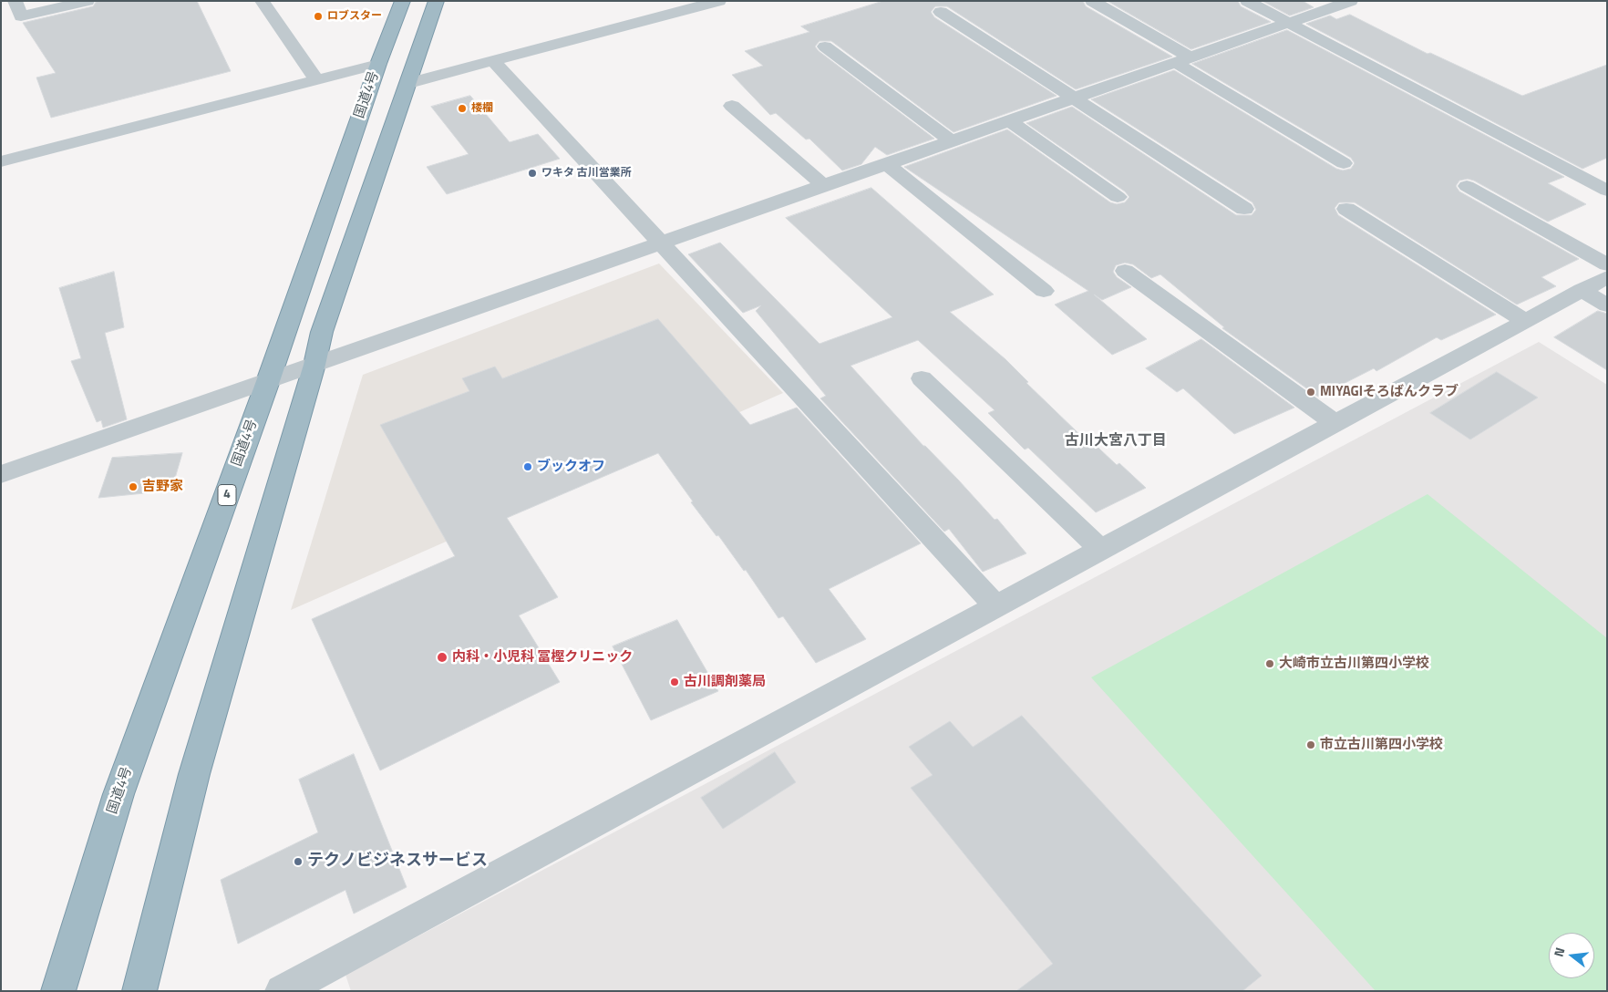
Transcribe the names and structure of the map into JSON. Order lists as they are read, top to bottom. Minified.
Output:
{"streets":{"highway":["国道4号","4"]},"districts":["古川大宮八丁目"],"places":["ロブスター","楼欄","ワキタ 古川営業所","MIYAGIそろばんクラブ","ブックオフ","吉野家","内科・小児科 冨樫クリニック","大崎市立古川第四小学校","古川調剤薬局","市立古川第四小学校","テクノビジネスサービス"],"north":"left"}
